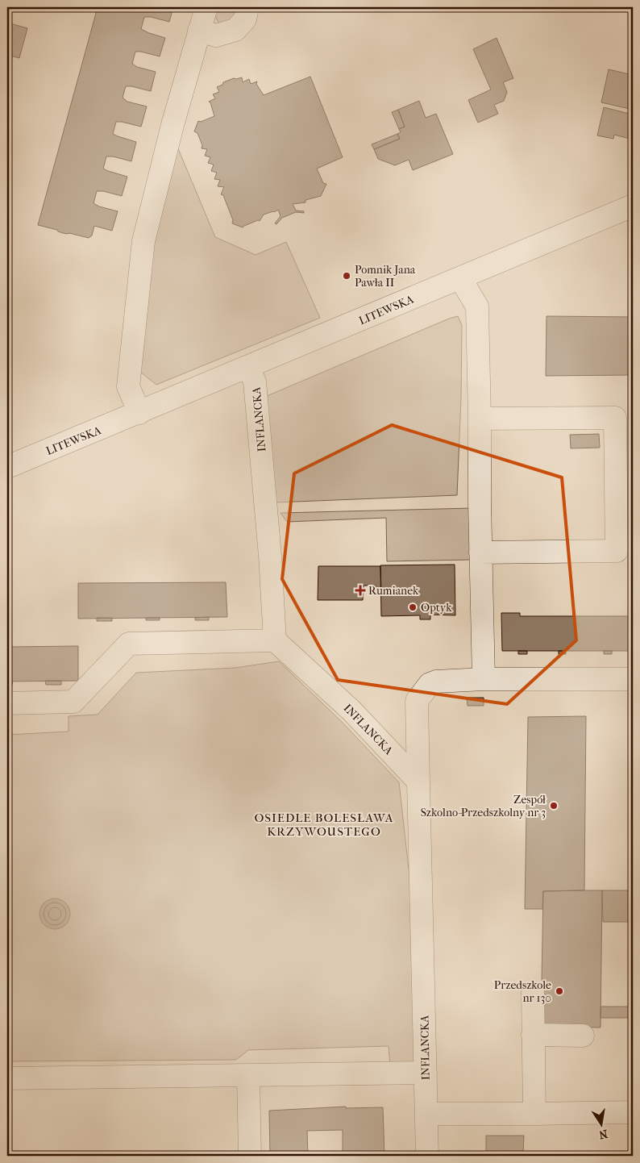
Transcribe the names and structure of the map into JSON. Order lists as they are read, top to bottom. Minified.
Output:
{"streets":{"street":["LITEWSKA","INFLANCKA"]},"crossings":[["LITEWSKA","INFLANCKA"]],"districts":["OSIEDLE BOLESŁAWA KRZYWOUSTEGO"],"places":{"other":["Pomnik Jana Pawła II","Optyk","Zespół Szkolno-Przedszkolny nr 3","Przedszkole nr 130"],"health":["Rumianek"]},"north":"bottom"}
